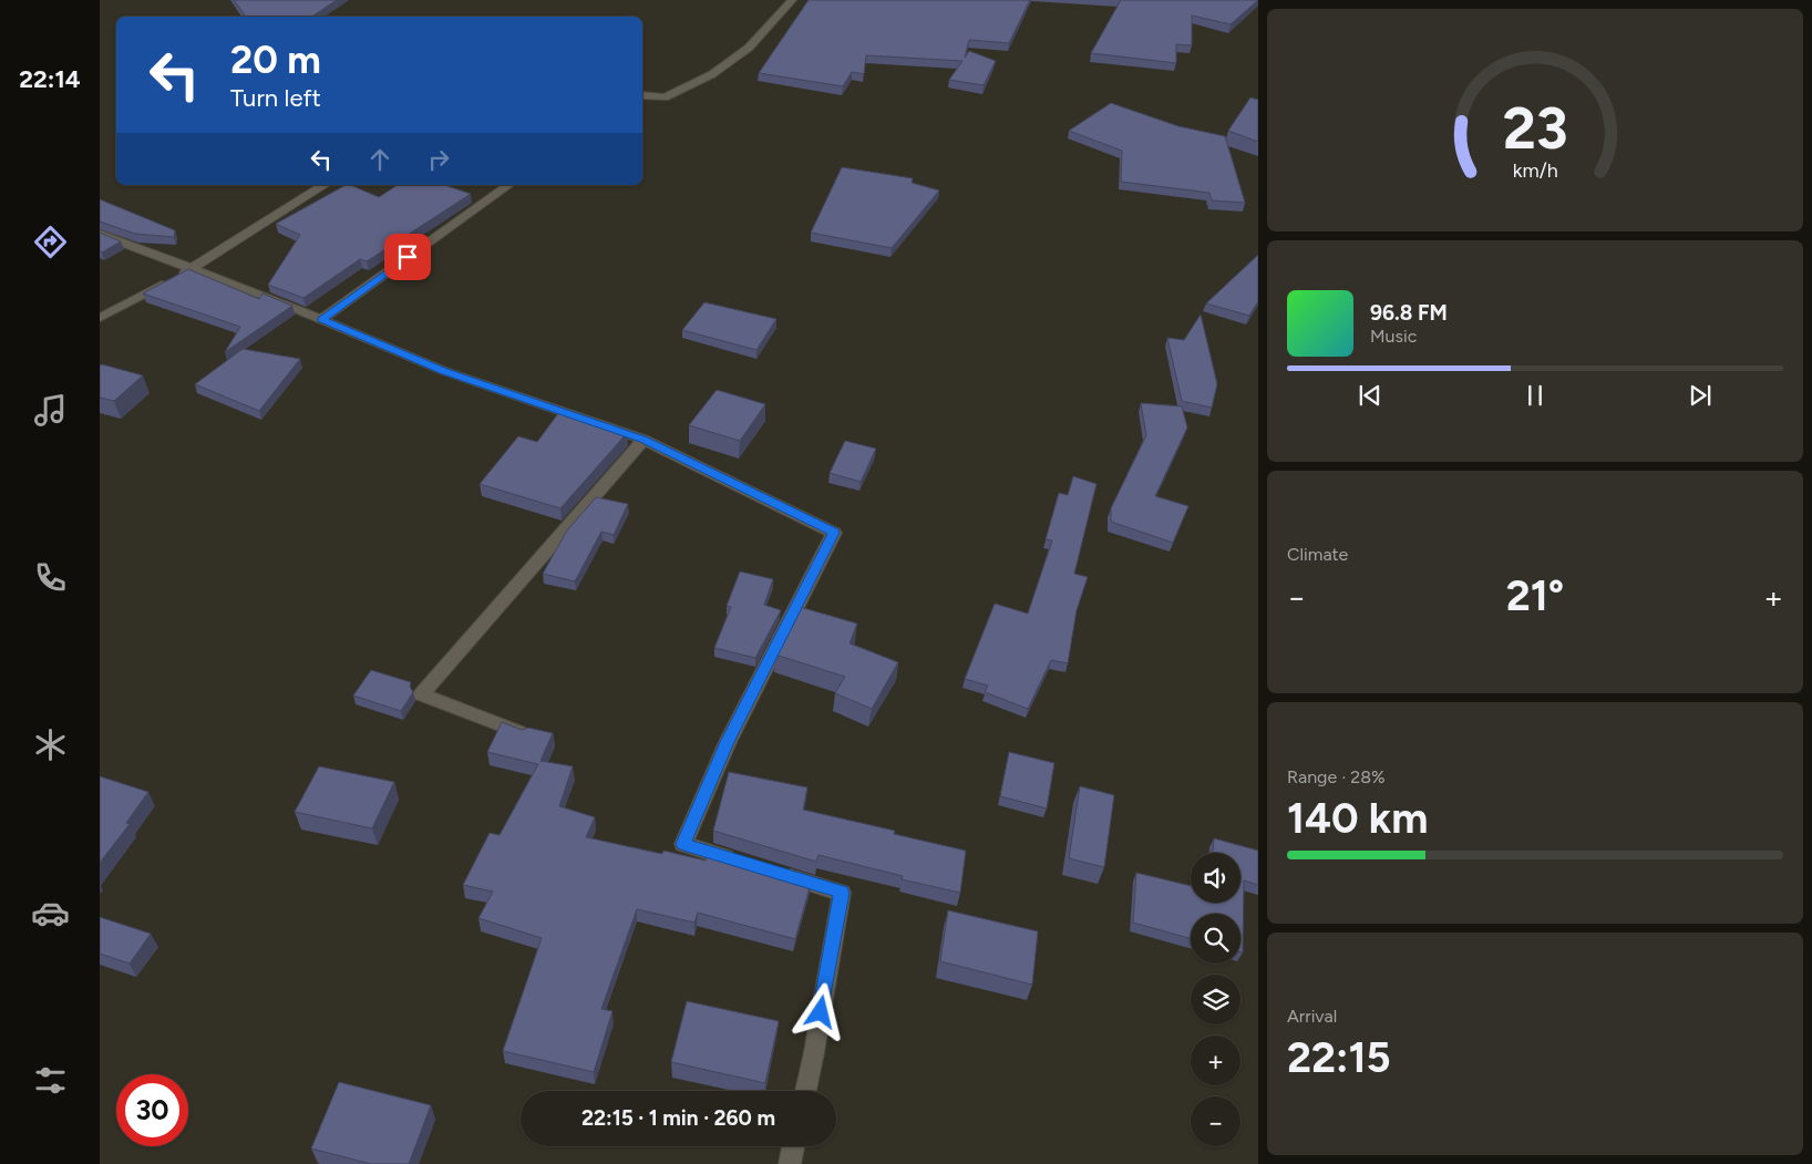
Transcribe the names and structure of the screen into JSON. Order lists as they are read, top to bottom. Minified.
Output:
{"page":{"tabs":"22:14","turn":["20 m","Turn left"],"song":["96.8 FM","Music"],"tile":["Climate",["Range · 28%","140 km"],["Arrival","22:15"]],"heat":["−","21°","+"],"map_buttons":["+","−"],"limit":"30","trip":"22:15 · 1 min · 260 m","gauge":["23","km/h"]}}
